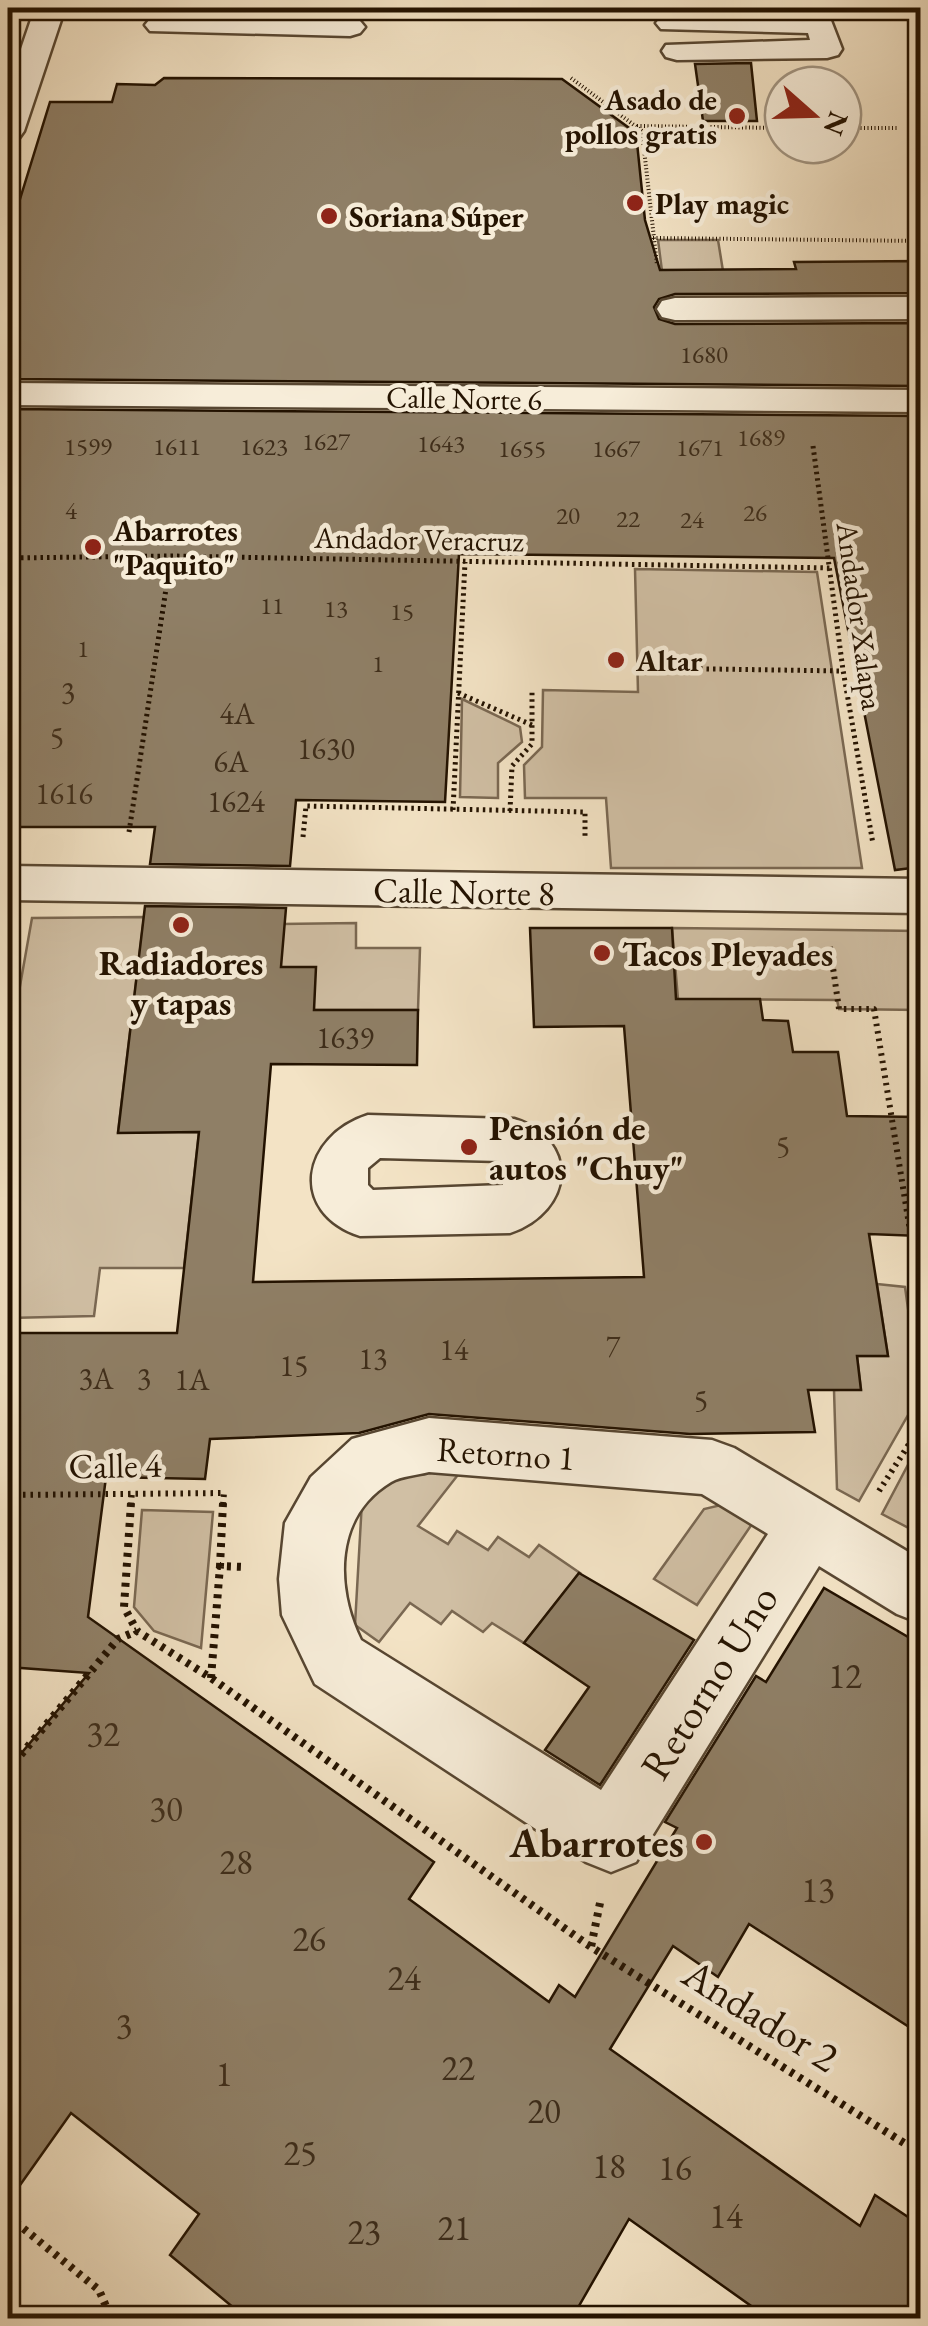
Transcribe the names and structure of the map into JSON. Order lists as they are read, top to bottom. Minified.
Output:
{"streets":{"street":["Calle Norte 6","Calle Norte 8","Retorno 1","Retorno Uno"],"path":["Andador Veracruz","Andador Xalapa","Calle 4","Andador 2"]},"crossings":[["Calle Norte 6","Andador Xalapa"],["Andador Veracruz","Andador Xalapa"],["Retorno 1","Retorno Uno"]],"places":["Asado de pollos gratis","Play magic","Soriana Súper","Abarrotes \"Paquito\"","Altar","Radiadores y tapas","Tacos Pleyades","Pensión de autos \"Chuy\"","Abarrotes"],"house_numbers":["1680","1689","1627","1643","1599","1611","1623","1671","1655","1667","4","26","20","22","24","11","13","15","1","1","3","4A","5","1630","6A","1616","1624","1639","5","7","14","13","15","3A","3","1A","5","12","32","30","28","13","26","24","3","22","1","20","25","18","16","14","21","23"],"north":"right"}
